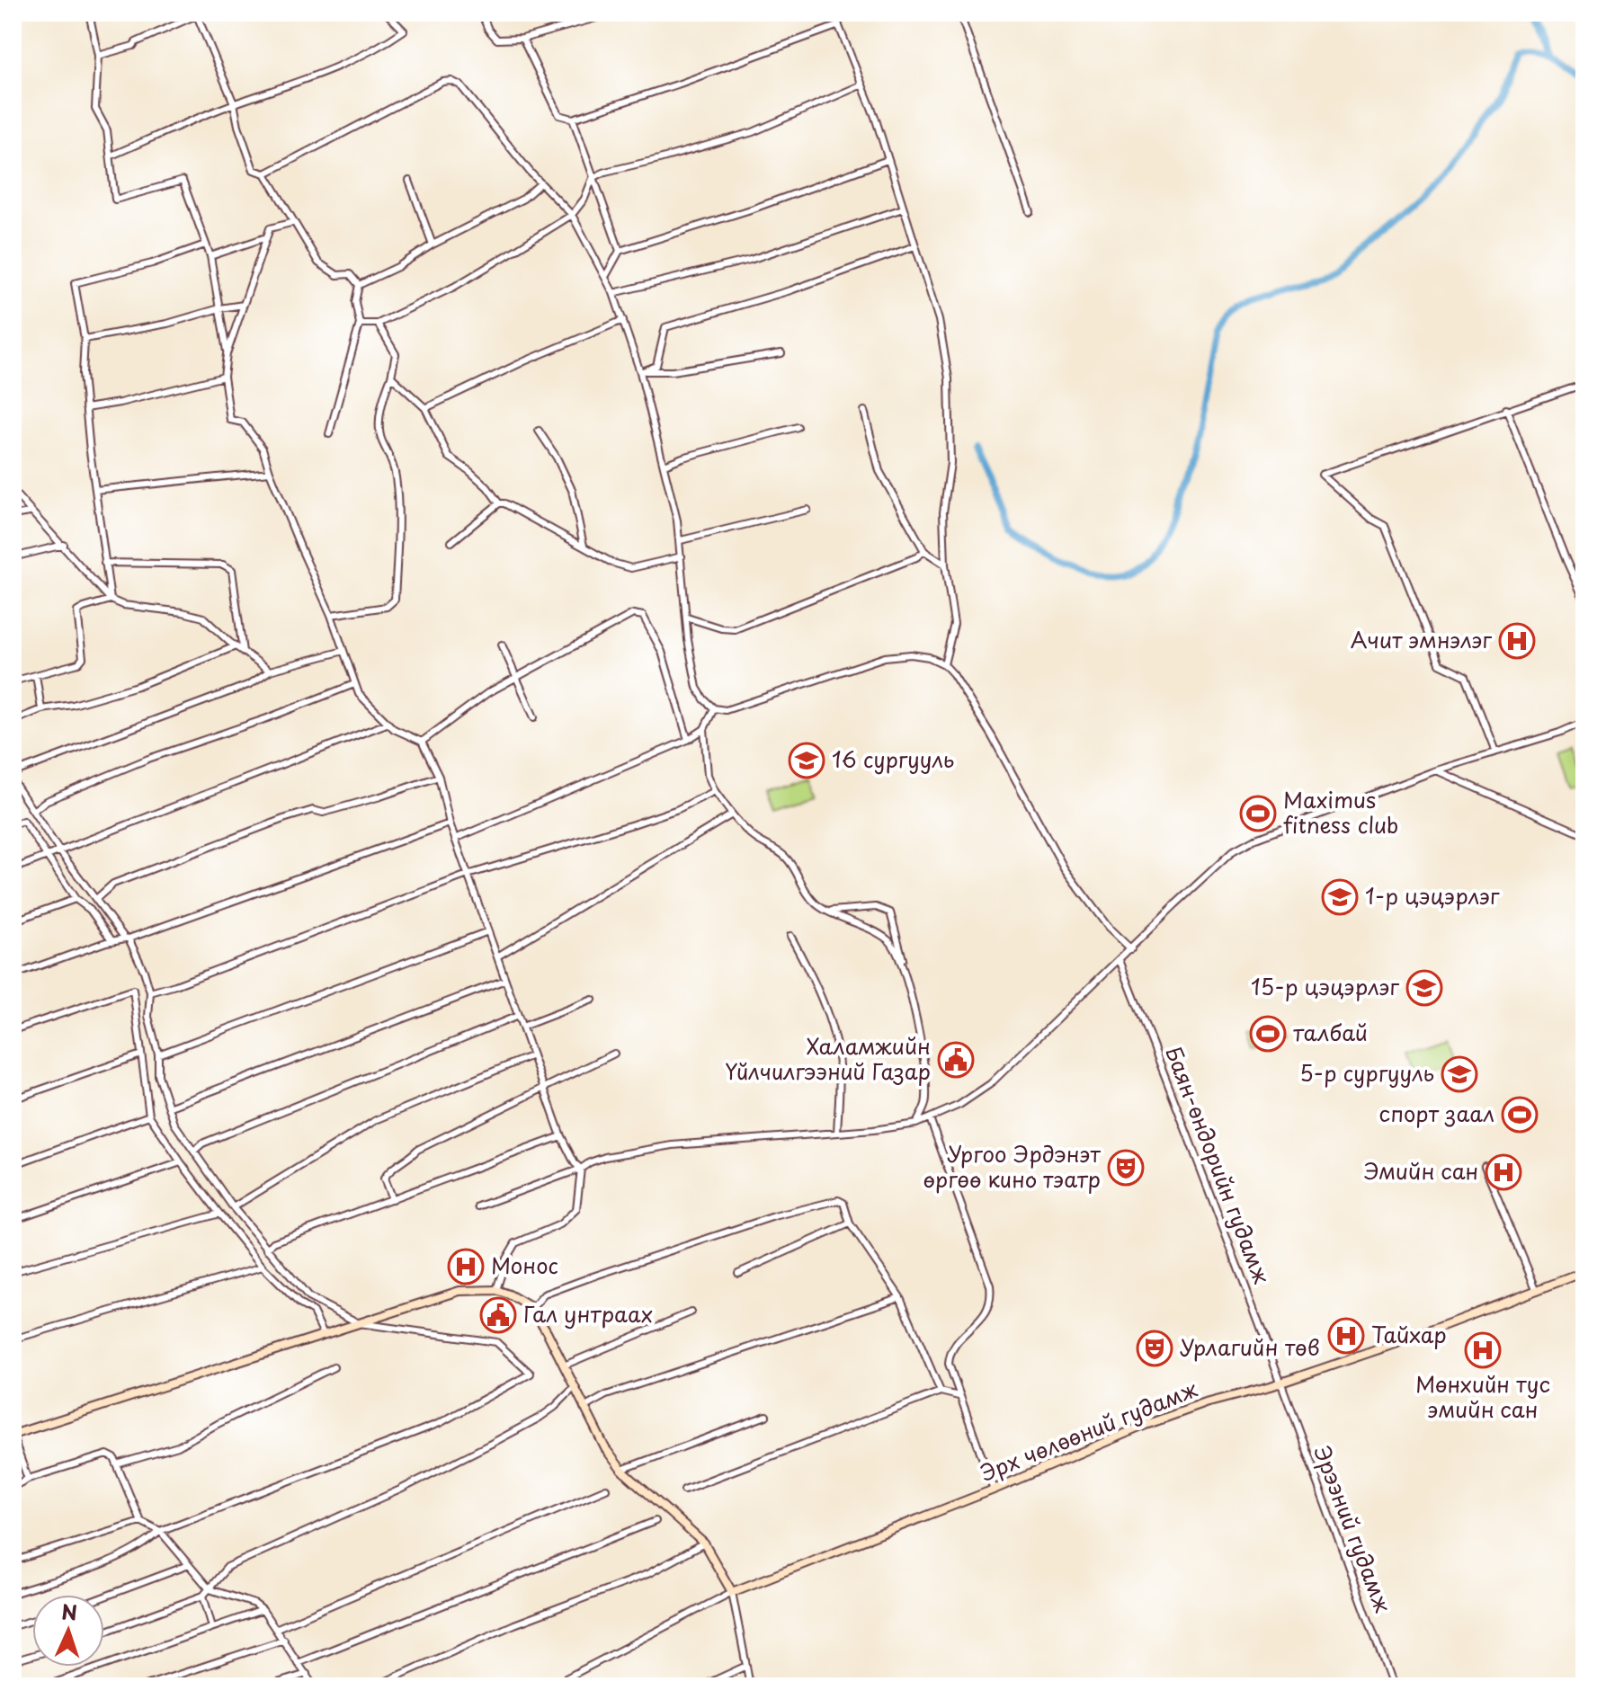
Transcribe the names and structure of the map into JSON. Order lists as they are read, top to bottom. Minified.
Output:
{"streets":{"main road":["Эрх чөлөөний гудамж"],"street":["Баян-өндорийн гудамж","Эрээний гудамж"]},"crossings":[["Баян-өндорийн гудамж","Эрх чөлөөний гудамж"],["Баян-өндорийн гудамж","Эрээний гудамж"],["Эрх чөлөөний гудамж","Эрээний гудамж"]],"places":{"hospital":["Ачит эмнэлэг","Эмийн сан","Монос","Тайхар","Мөнхийн тус эмийн сан"],"school or university":["16 сургууль","1-р цэцэрлэг","15-р цэцэрлэг","5-р сургууль"],"sports":["Maximus fitness club","талбай","спорт заал"],"public building":["Халамжийн Үйлчилгээний Газар","Гал унтраах"],"theatre":["Ургоо Эрдэнэт өргөө кино тэатр","Урлагийн төв"]},"north":"top"}
